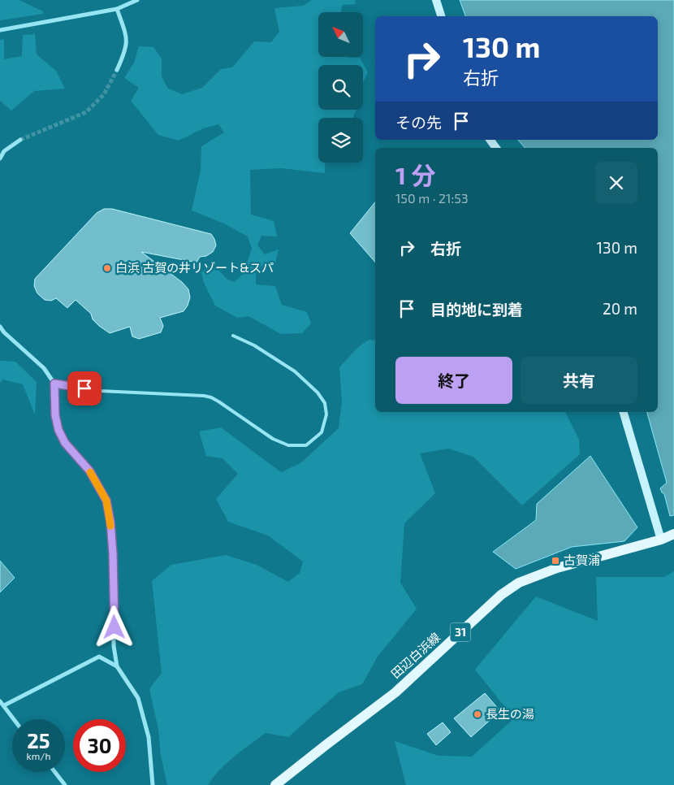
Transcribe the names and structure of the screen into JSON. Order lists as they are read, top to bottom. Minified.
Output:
{"streets":{"main road":["31","田辺白浜線"]},"places":{"other":["白浜 古賀の井リゾート&スパ","長生の湯"],"transit":["古賀浦"]},"north":"top left","page":{"turn":["130 m","右折"],"then":"その先","heading":["1 分","150 m · 21:53"],"list":[{"name":"右折","value":"130 m"},{"name":"目的地に到着","value":"20 m"}],"buttons":["終了","共有"],"speed":"25 km/h","limit":"30"}}
